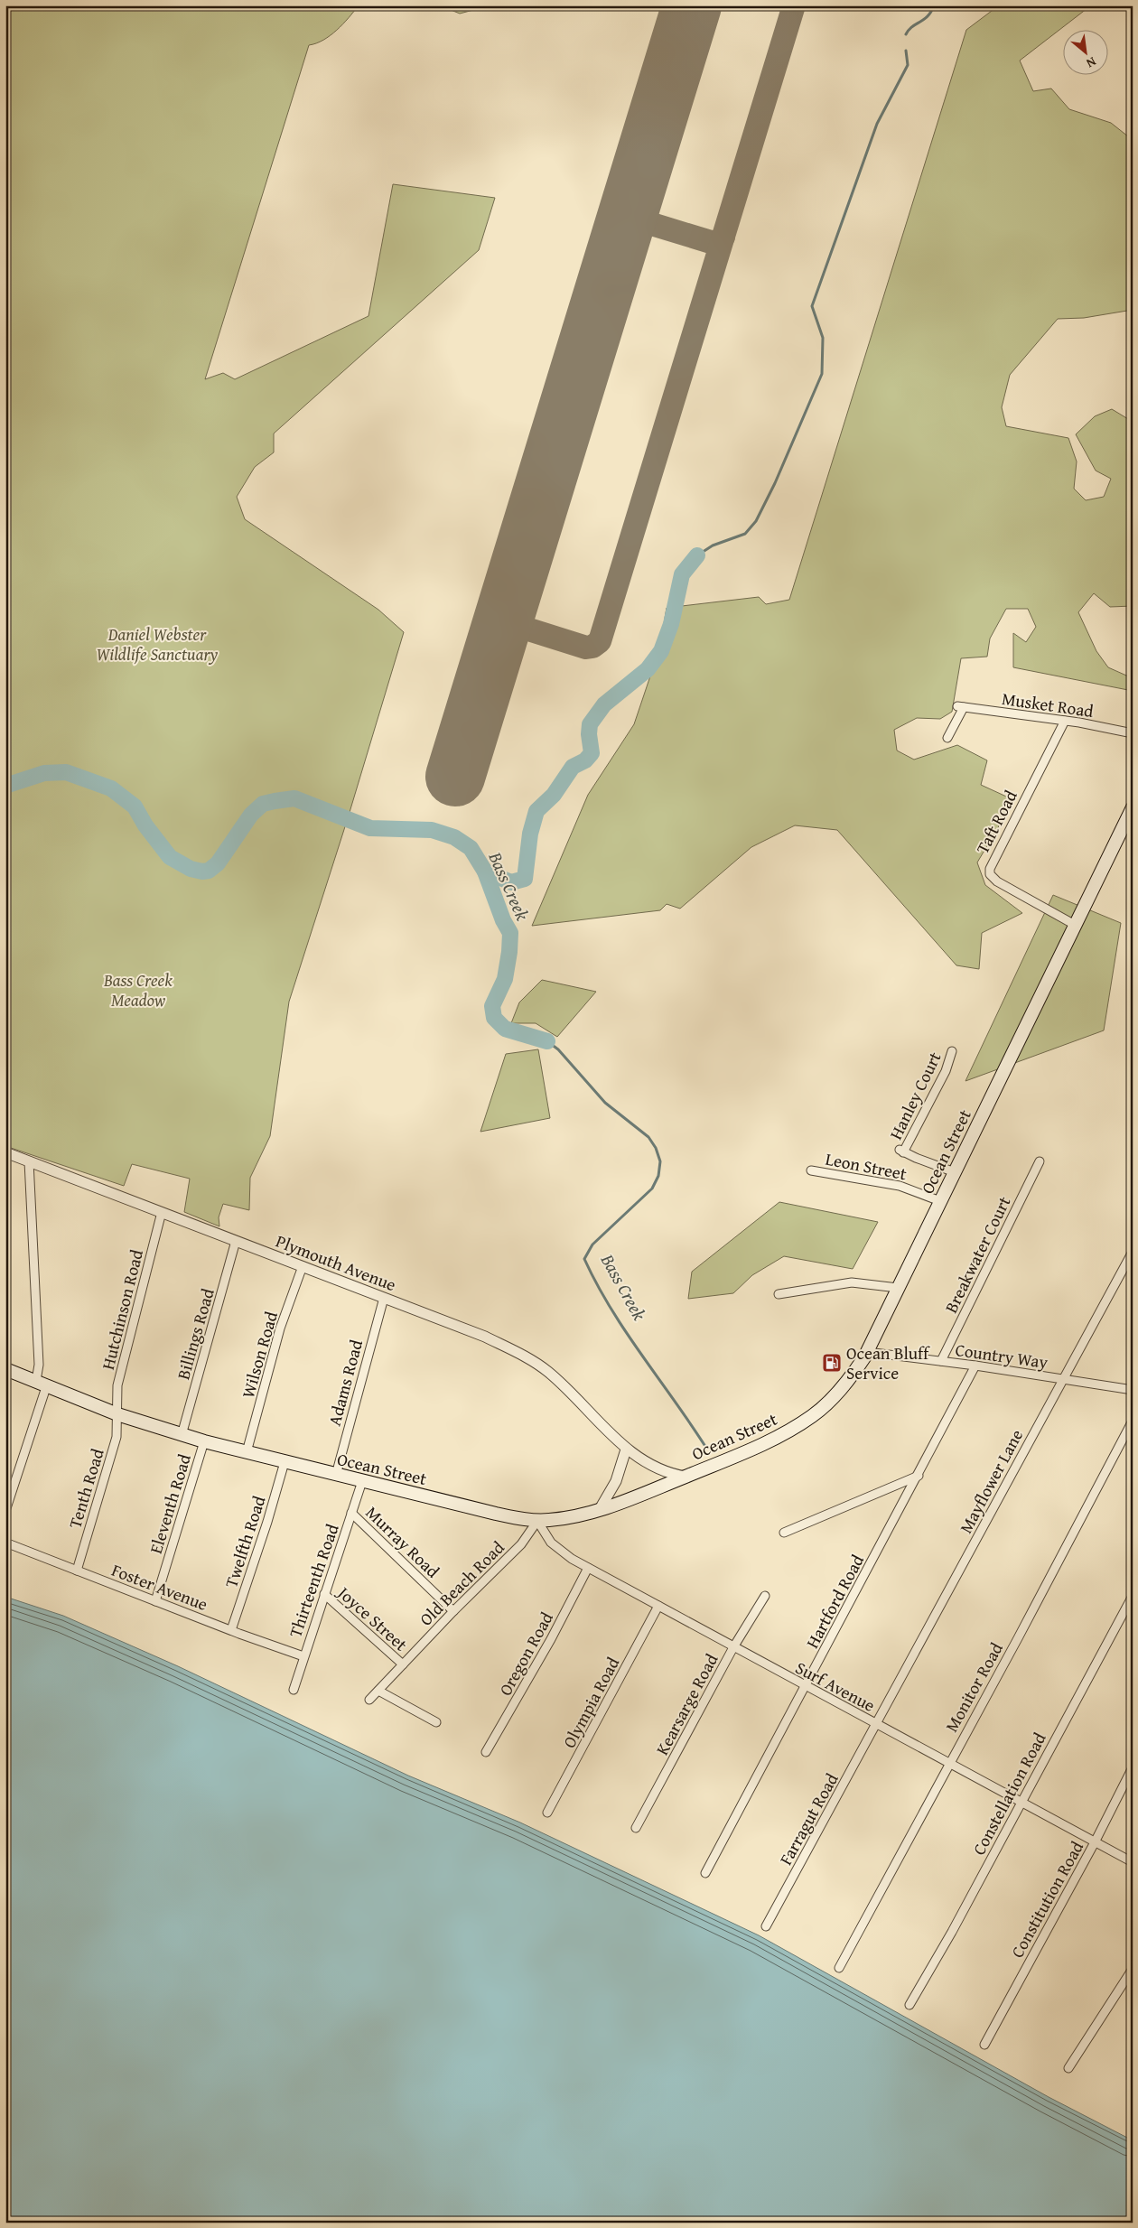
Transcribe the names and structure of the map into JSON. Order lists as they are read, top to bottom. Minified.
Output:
{"streets":{"main road":["Ocean Street"],"street":["Musket Road","Taft Road","Hanley Court","Leon Street","Breakwater Court","Plymouth Avenue","Hutchinson Road","Billings Road","Wilson Road","Country Way","Adams Road","Mayflower Lane","Tenth Road","Eleventh Road","Twelfth Road","Murray Road","Thirteenth Road","Old Beach Road","Foster Avenue","Hartford Road","Joyce Street","Oregon Road","Surf Avenue","Monitor Road","Olympia Road","Kearsarge Road","Constellation Road","Farragut Road","Constitution Road"]},"crossings":[["Musket Road","Taft Road"],["Taft Road","Ocean Street"],["Hanley Court","Ocean Street"],["Ocean Street","Leon Street"],["Ocean Street","Plymouth Avenue"],["Ocean Street","Hutchinson Road"],["Ocean Street","Billings Road"],["Ocean Street","Wilson Road"],["Ocean Street","Country Way"],["Ocean Street","Adams Road"],["Ocean Street","Tenth Road"],["Ocean Street","Eleventh Road"],["Ocean Street","Twelfth Road"],["Ocean Street","Thirteenth Road"],["Ocean Street","Old Beach Road"],["Ocean Street","Surf Avenue"],["Breakwater Court","Country Way"],["Plymouth Avenue","Hutchinson Road"],["Plymouth Avenue","Billings Road"],["Plymouth Avenue","Wilson Road"],["Plymouth Avenue","Adams Road"],["Hutchinson Road","Tenth Road"],["Country Way","Mayflower Lane"],["Country Way","Hartford Road"],["Mayflower Lane","Surf Avenue"],["Mayflower Lane","Farragut Road"],["Tenth Road","Foster Avenue"],["Eleventh Road","Foster Avenue"],["Twelfth Road","Foster Avenue"],["Murray Road","Thirteenth Road"],["Murray Road","Old Beach Road"],["Thirteenth Road","Foster Avenue"],["Thirteenth Road","Joyce Street"],["Old Beach Road","Joyce Street"],["Old Beach Road","Surf Avenue"],["Hartford Road","Surf Avenue"],["Oregon Road","Surf Avenue"],["Surf Avenue","Monitor Road"],["Surf Avenue","Olympia Road"],["Surf Avenue","Kearsarge Road"],["Surf Avenue","Constellation Road"],["Surf Avenue","Farragut Road"],["Surf Avenue","Constitution Road"]],"water":["Bass Creek"],"parks":["Daniel Webster Wildlife Sanctuary","Bass Creek Meadow"],"places":{"fuel station":["Ocean Bluff Service"]},"north":"bottom right"}
